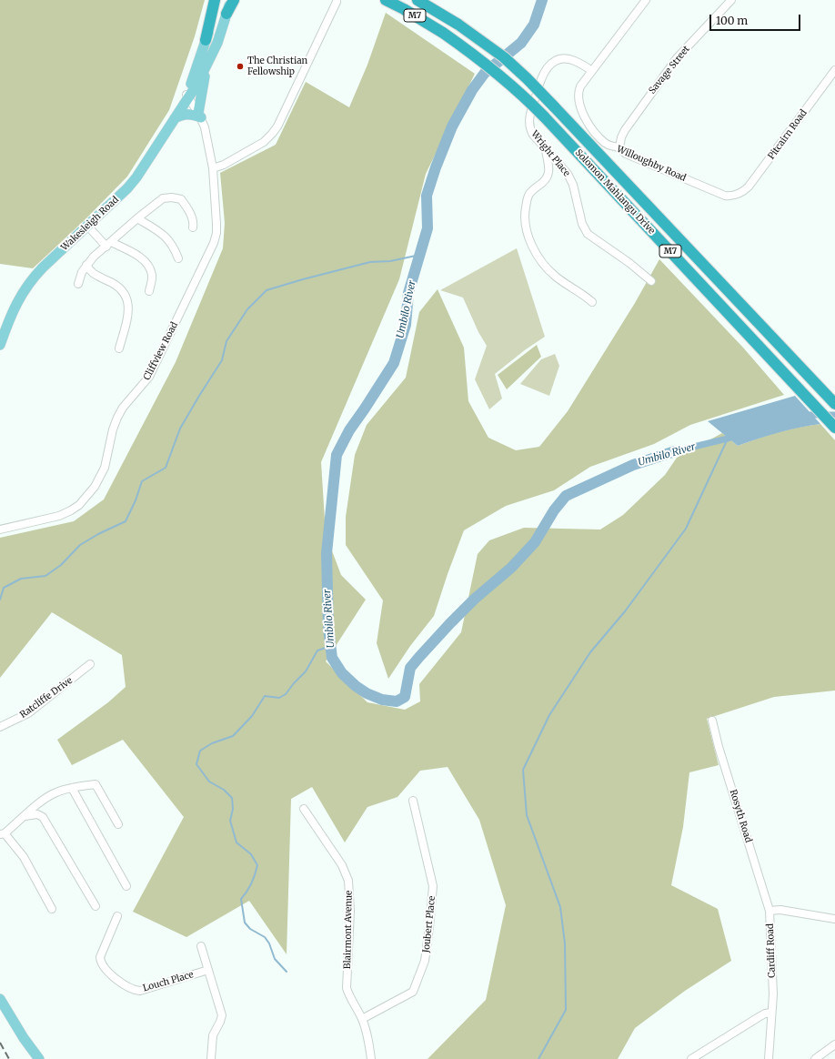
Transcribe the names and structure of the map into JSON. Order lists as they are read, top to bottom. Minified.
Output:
{"streets":{"highway":["M7","Solomon Mahlangu Drive"],"main road":["Wakesleigh Road"],"street":["Savage Street","Pitcairn Road","Wright Place","Willoughby Road","Cliffview Road","Ratcliffe Drive","Rosyth Road","Joubert Place","Blairmont Avenue","Cardiff Road","Louch Place"]},"crossings":[["Savage Street","Willoughby Road"],["Pitcairn Road","Willoughby Road"],["Wright Place","Willoughby Road"],["Wakesleigh Road","Cliffview Road"],["Rosyth Road","Cardiff Road"],["Joubert Place","Blairmont Avenue"]],"water":["Umbilo River"],"places":["The Christian Fellowship"],"scale_bar":"100 m"}
